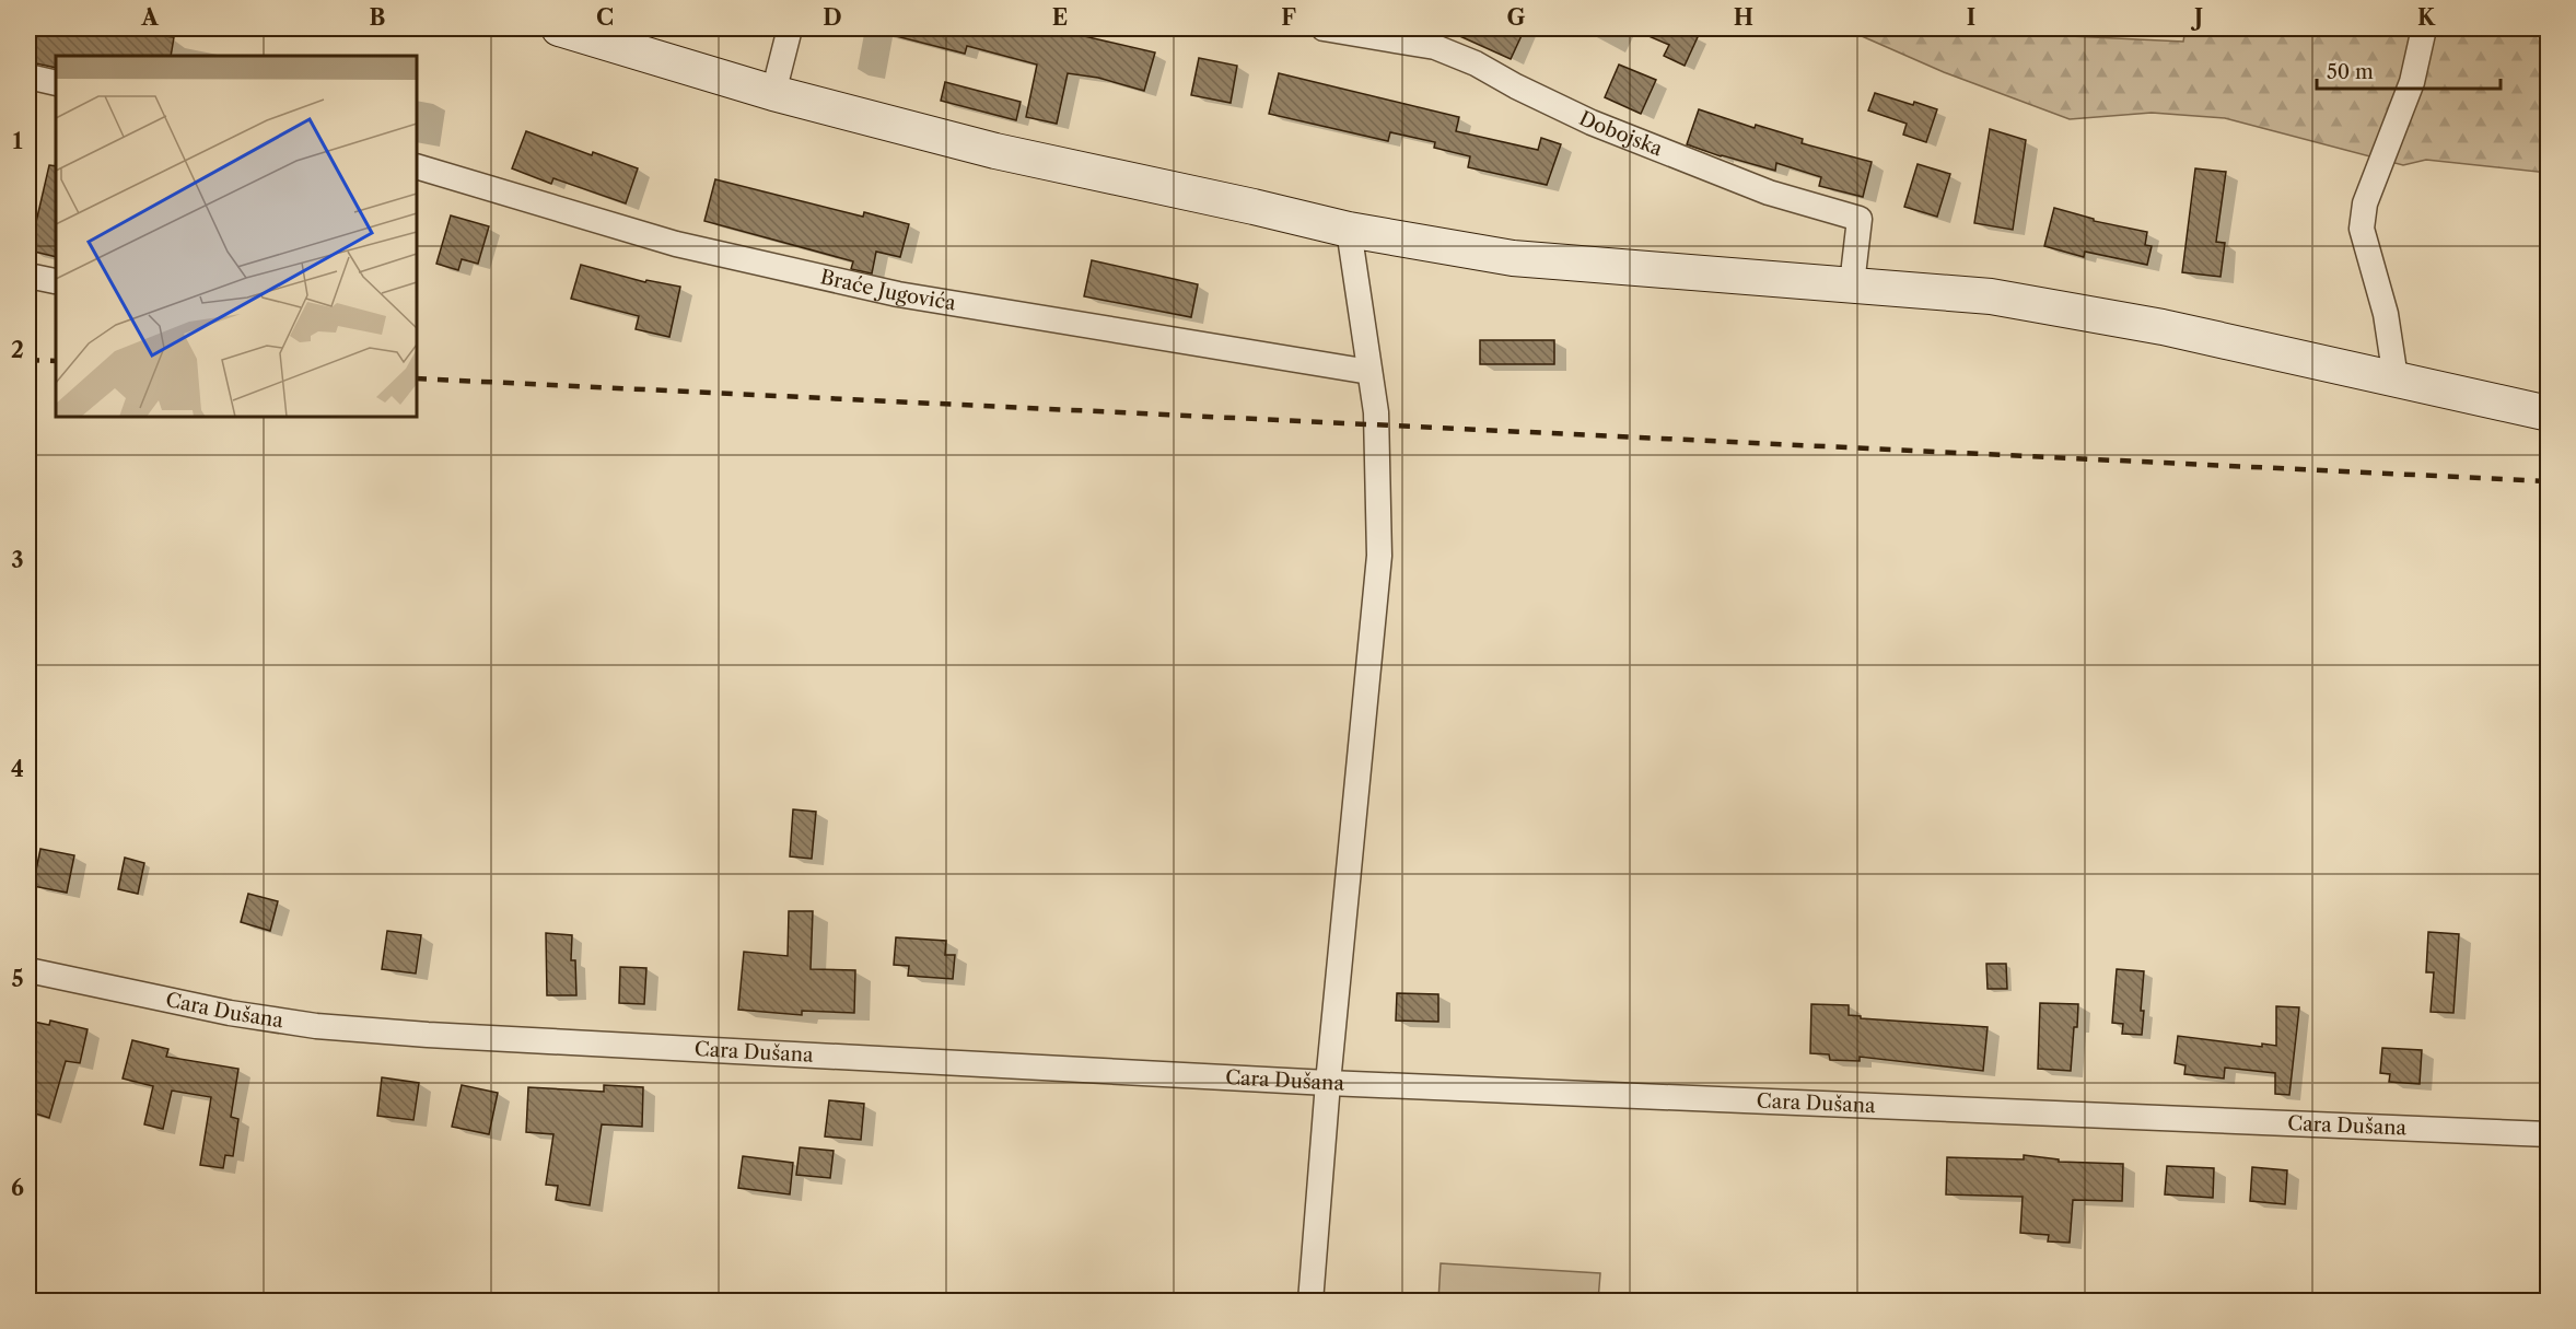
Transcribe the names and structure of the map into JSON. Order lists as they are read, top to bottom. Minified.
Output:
{"streets":{"street":["Dobojska","Braće Jugovića","Cara Dušana"]},"scale_bar":"50 m","grid":{"columns":["A","B","C","D","E","F","G","H","I","J","K"],"rows":["1","2","3","4","5","6"]}}
